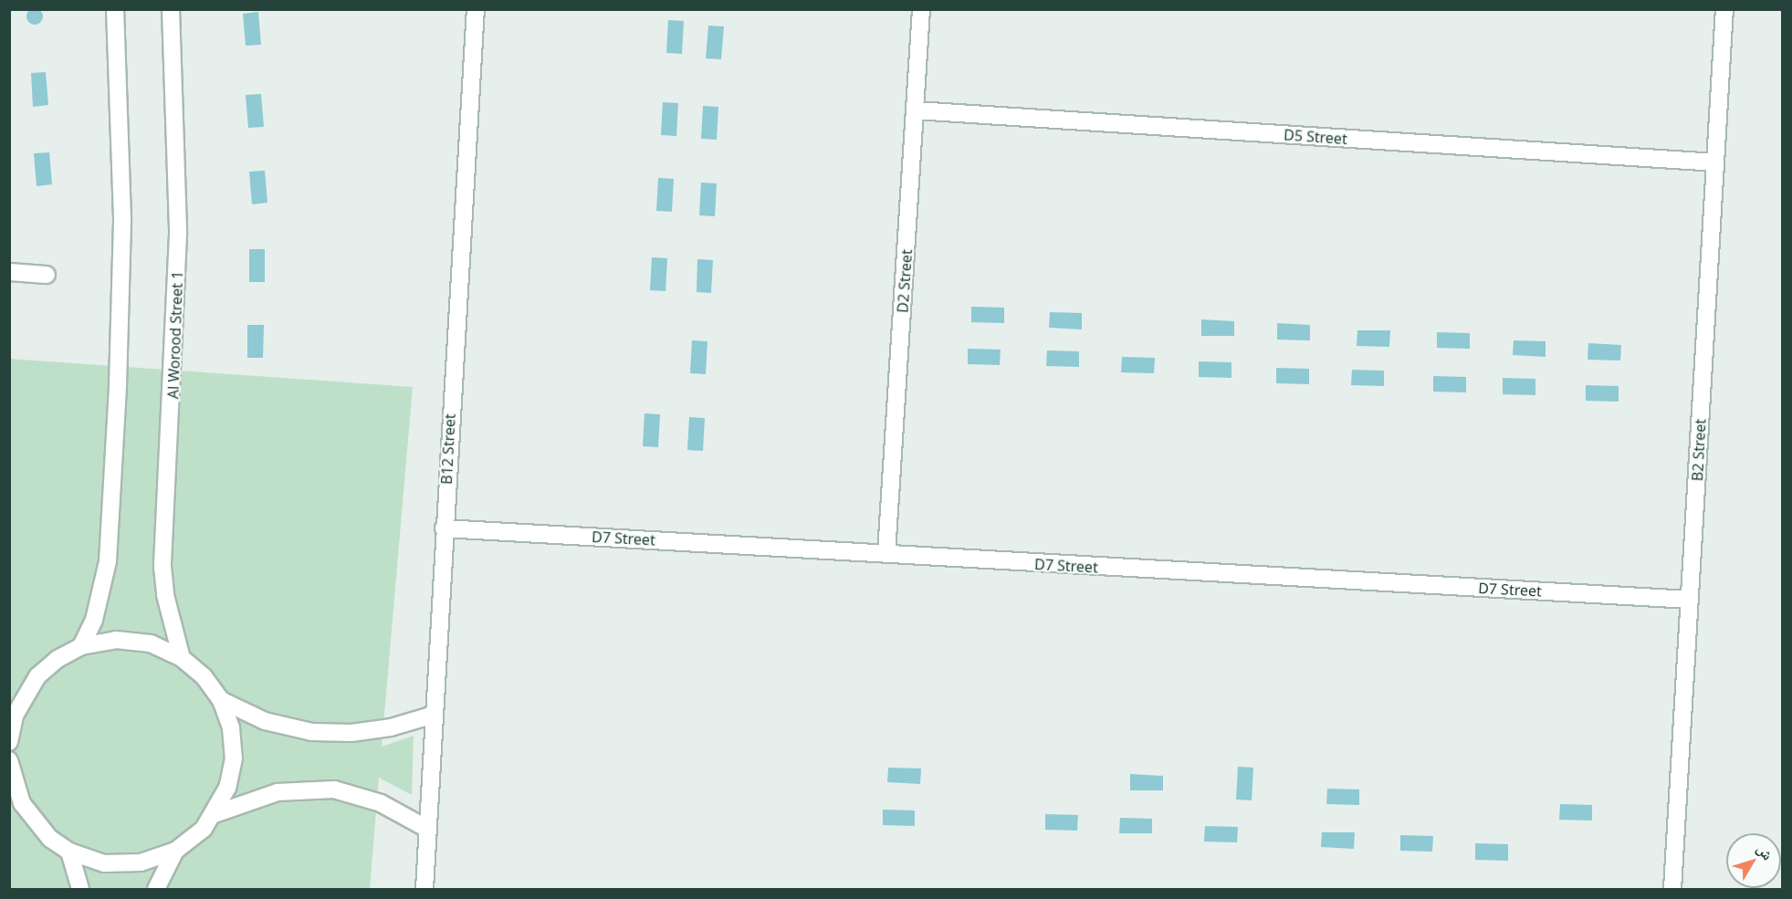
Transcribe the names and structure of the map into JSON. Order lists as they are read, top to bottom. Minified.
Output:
{"streets":{"street":["D5 Street","D2 Street","Al Worood Street 1","B12 Street","B2 Street","D7 Street"]},"crossings":[["D5 Street","D2 Street"],["D5 Street","B2 Street"],["D2 Street","D7 Street"],["B12 Street","D7 Street"],["B2 Street","D7 Street"]],"north":"top right"}
